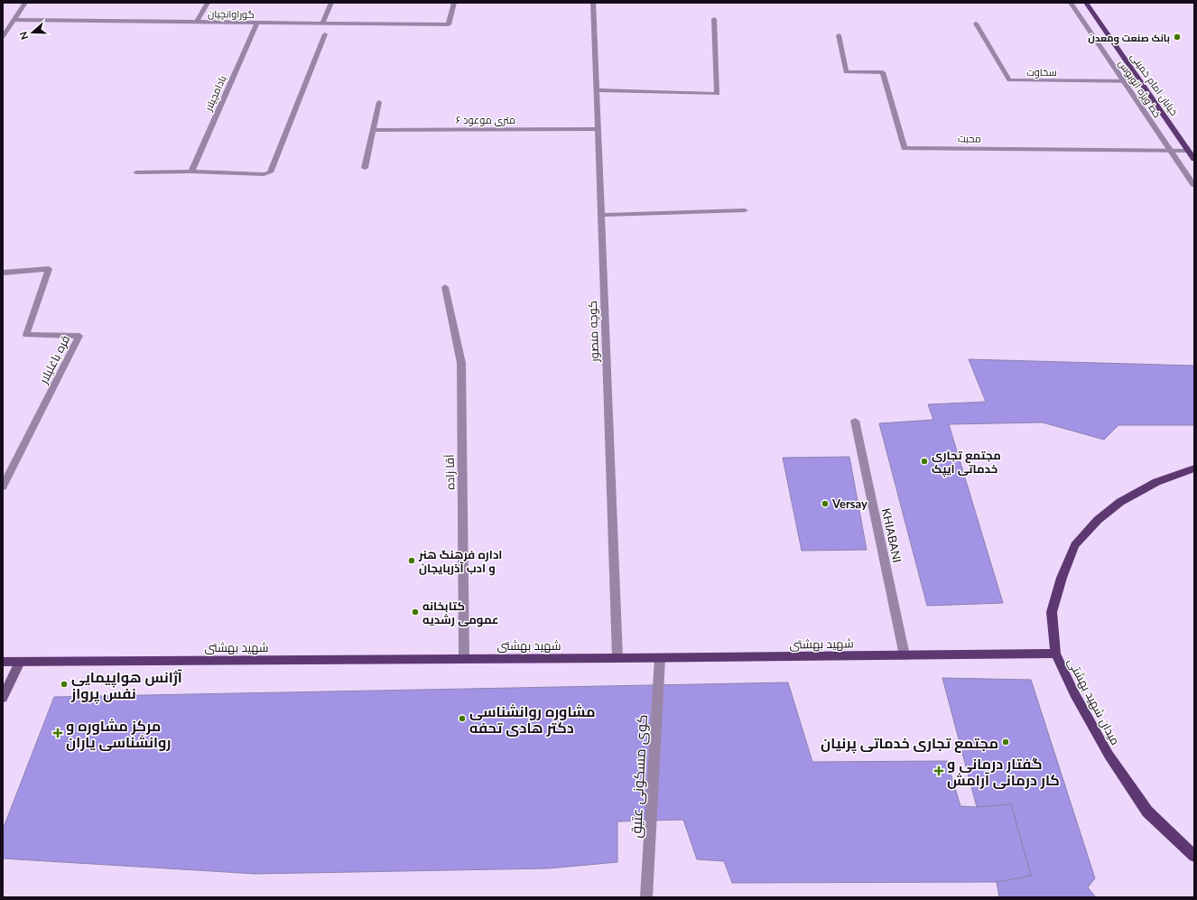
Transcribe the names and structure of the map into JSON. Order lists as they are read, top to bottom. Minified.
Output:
{"streets":{"main road":["خیابان امام خمینی","شهید بهشتى","میدان شهید بهشتی"],"street":["گوراوانچیان","سخاوت","خط ویژه اتوبوس","بادامچیلار","۶ متری موعود","محبت","کوچه منصور","قره باغلیلار","آقا زاده","KHIABANI","کوی مسکونی عتیق"]},"crossings":[["گوراوانچیان","بادامچیلار"],["سخاوت","خیابان امام خمینی"],["سخاوت","خط ویژه اتوبوس"],["خیابان امام خمینی","محبت"],["خط ویژه اتوبوس","محبت"],["۶ متری موعود","کوچه منصور"],["کوچه منصور","شهید بهشتى"],["آقا زاده","شهید بهشتى"],["KHIABANI","شهید بهشتى"],["شهید بهشتى","میدان شهید بهشتی"],["شهید بهشتى","کوی مسکونی عتیق"]],"places":{"other":["بانک صنعت ومعدن","مجتمع تجاری خدماتی ایپک","Versay","اداره فرهنگ هنر و ادب آذربایجان","کتابخانه عمومی رشدیه","آژانس هواپیمایی نفس پرواز","مشاوره روانشناسی دکتر هادی تحفه","مجتمع تجاری خدماتی پرنیان"],"health":["مرکز مشاوره و روانشناسی یاران","گفتار درمانی و کار درمانی آرامش"]},"north":"left"}
